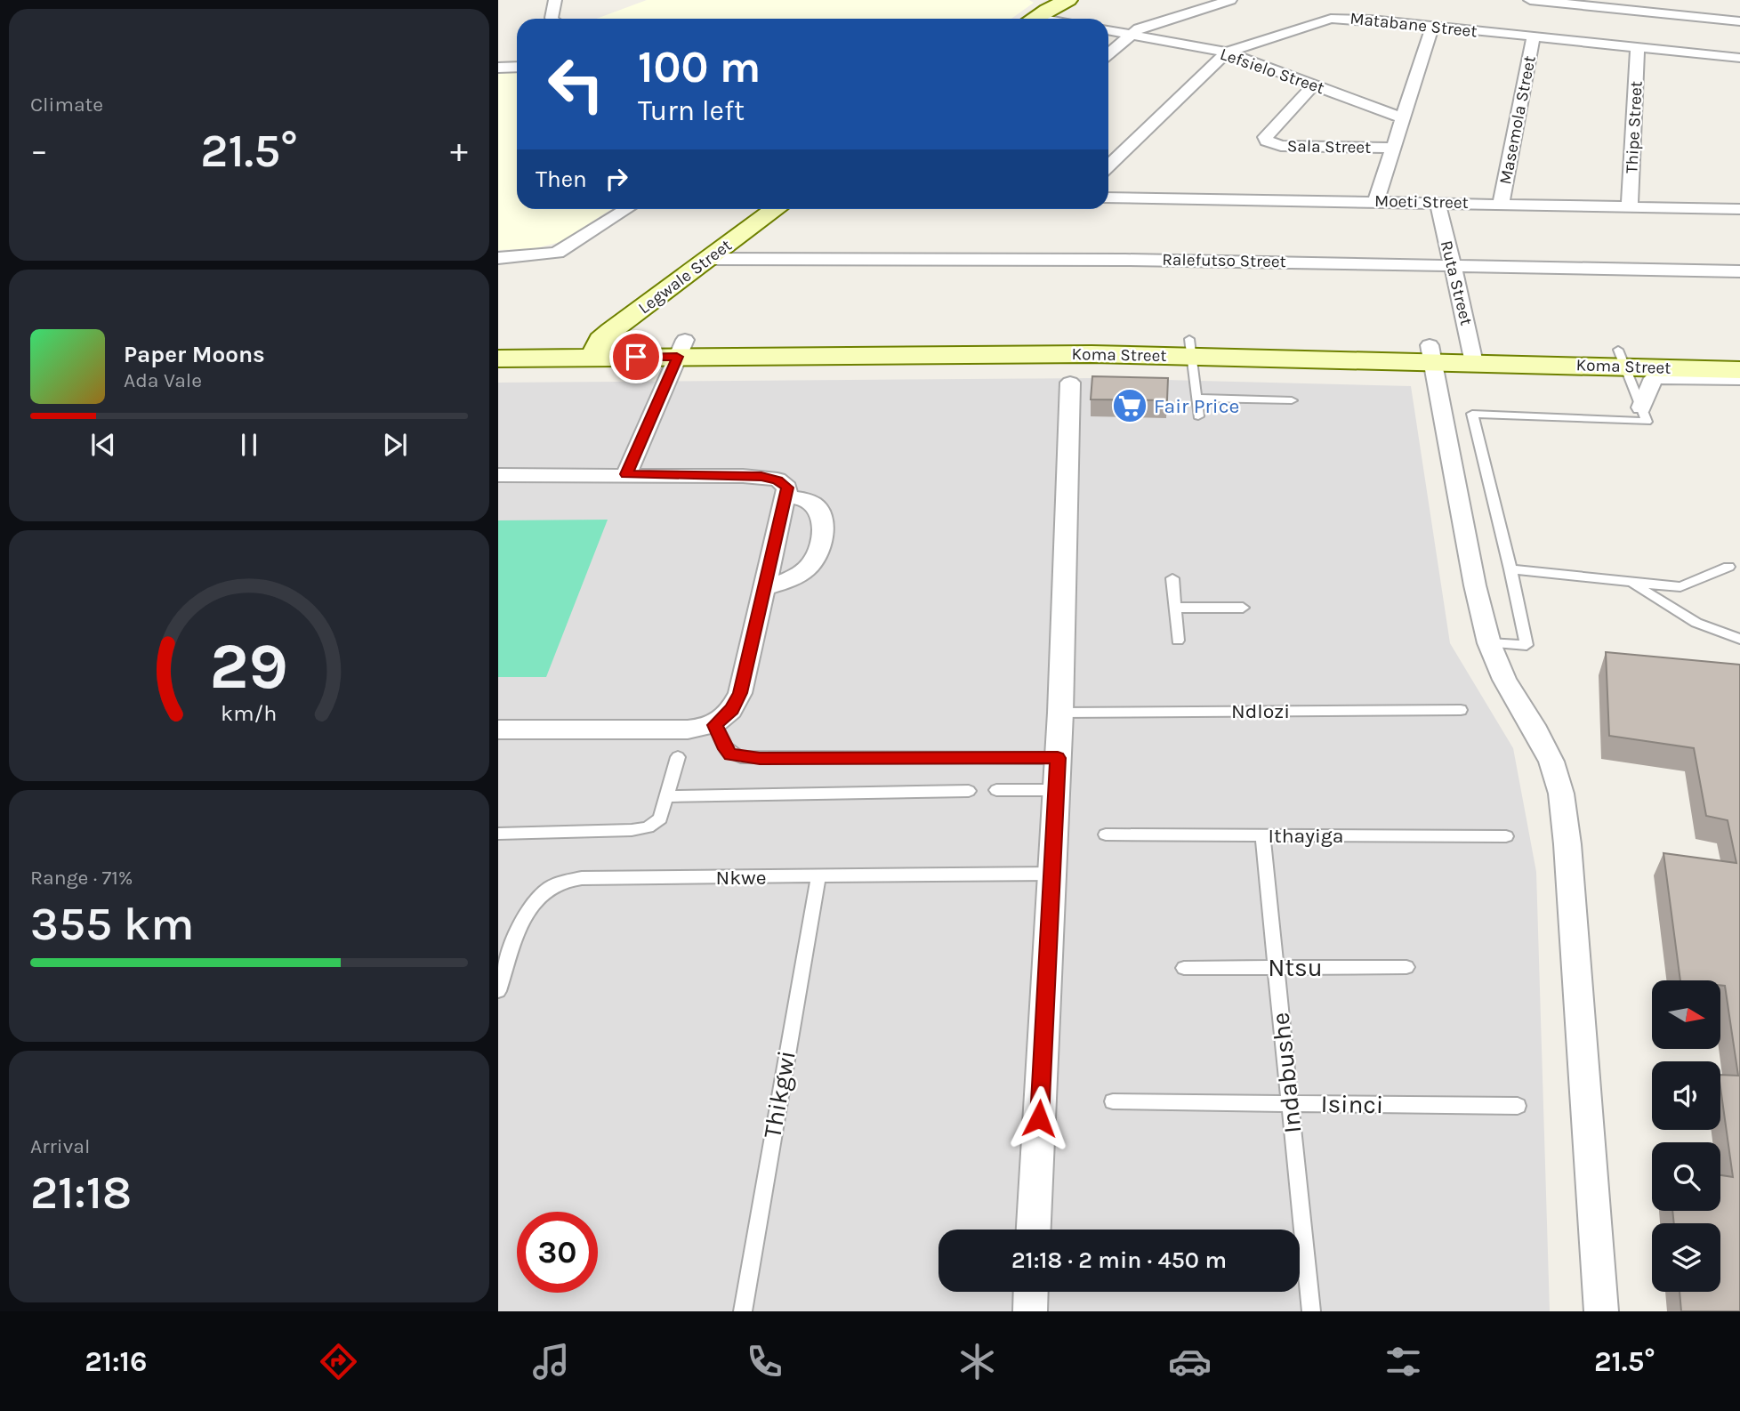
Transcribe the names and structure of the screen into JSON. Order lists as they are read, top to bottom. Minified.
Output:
{"streets":{"main road":["Legwale Street","Koma Street"],"street":["Matabane Street","Lefsielo Street","Masemola Street","Thipe Street","Sala Street","Moeti Street","Ralefutso Street","Ruta Street"],"lane":["Ndlozi","Ithayiga","Nkwe","Ntsu","Indabushe","Thikgwi","Isinci"]},"crossings":[["Matabane Street","Lefsielo Street"],["Matabane Street","Masemola Street"],["Matabane Street","Thipe Street"],["Lefsielo Street","Sala Street"],["Masemola Street","Moeti Street"],["Thipe Street","Moeti Street"],["Moeti Street","Ruta Street"],["Ralefutso Street","Legwale Street"],["Ralefutso Street","Ruta Street"],["Legwale Street","Koma Street"],["Ruta Street","Koma Street"],["Ithayiga","Indabushe"],["Nkwe","Thikgwi"],["Ntsu","Indabushe"],["Indabushe","Isinci"]],"places":{"supermarket":["Fair Price"]},"north":"right","page":{"tile":["Climate",["Range · 71%","355 km"],["Arrival","21:18"]],"turn":["100 m","Turn left"],"heat":["−","21.5°","+"],"then":"Then","song":["Paper Moons","Ada Vale"],"limit":"30","trip":"21:18 · 2 min · 450 m","tabs":["21:16","21.5°"],"gauge":["29","km/h"]}}
